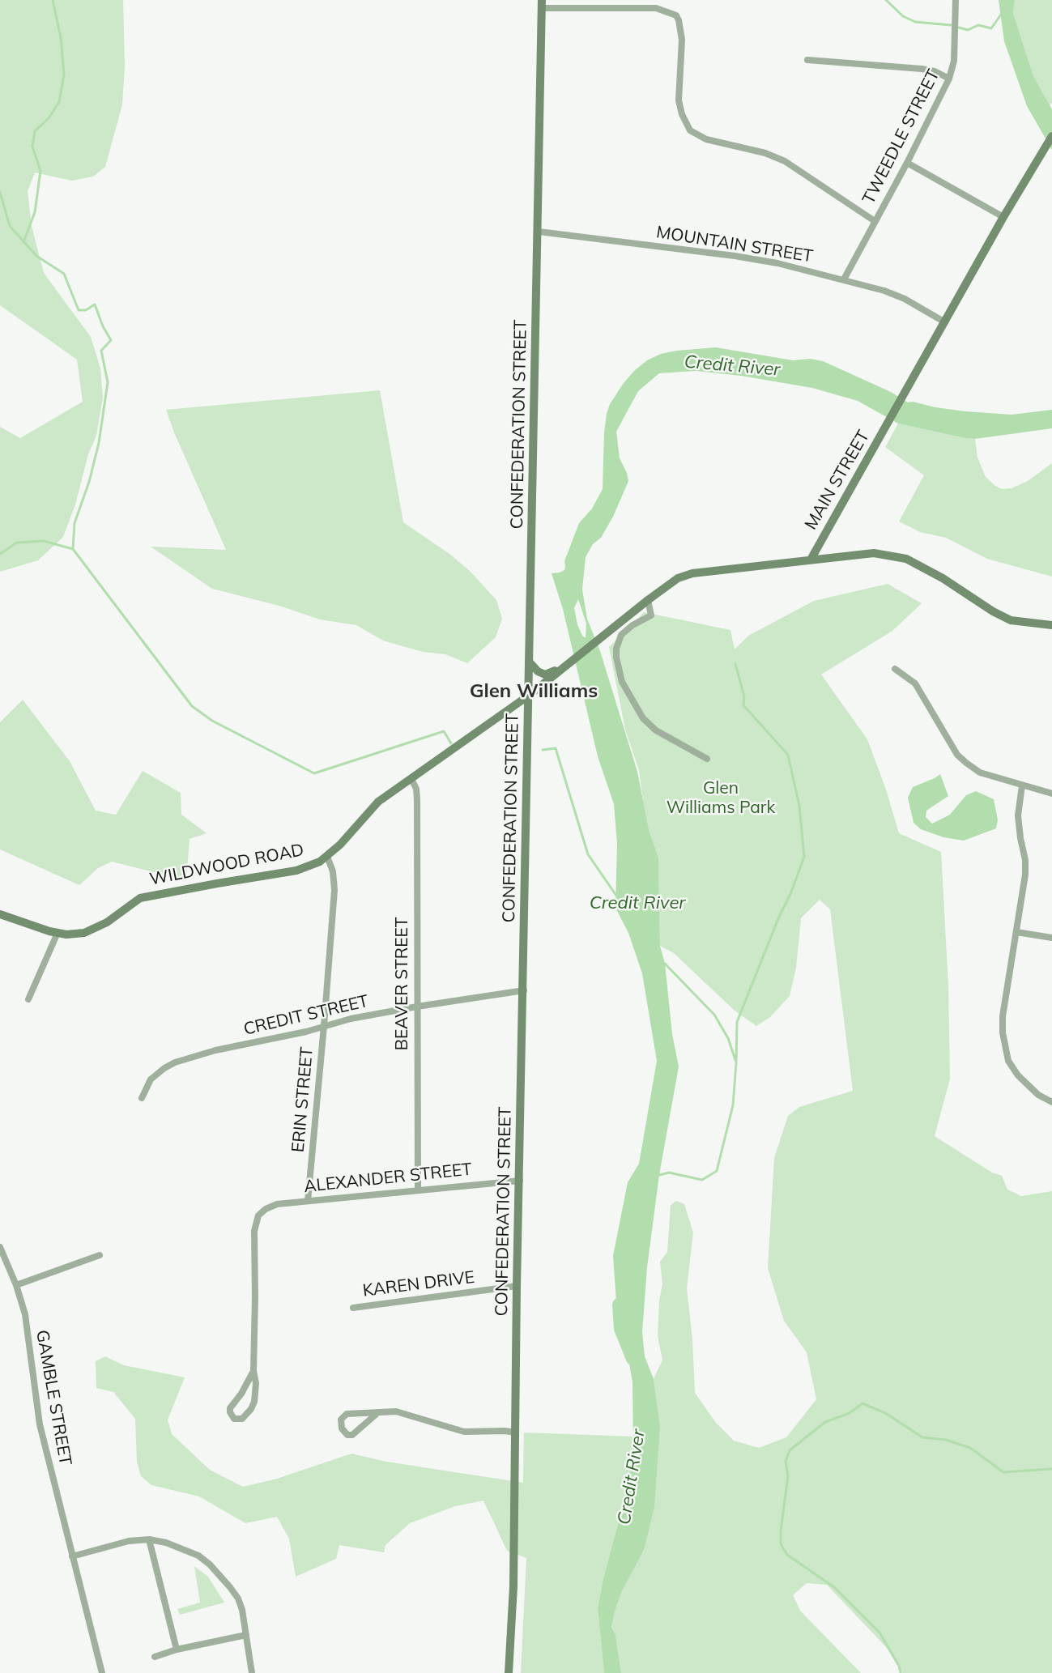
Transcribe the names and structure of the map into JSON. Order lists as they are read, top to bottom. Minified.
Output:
{"streets":{"main road":["CONFEDERATION STREET","MAIN STREET","WILDWOOD ROAD"],"street":["TWEEDLE STREET","MOUNTAIN STREET","BEAVER STREET","CREDIT STREET","ERIN STREET","ALEXANDER STREET","KAREN DRIVE","GAMBLE STREET"]},"crossings":[["TWEEDLE STREET","MOUNTAIN STREET"],["MOUNTAIN STREET","CONFEDERATION STREET"],["MOUNTAIN STREET","MAIN STREET"],["CONFEDERATION STREET","WILDWOOD ROAD"],["CONFEDERATION STREET","CREDIT STREET"],["CONFEDERATION STREET","ALEXANDER STREET"],["CONFEDERATION STREET","KAREN DRIVE"],["WILDWOOD ROAD","BEAVER STREET"],["WILDWOOD ROAD","ERIN STREET"],["BEAVER STREET","CREDIT STREET"],["BEAVER STREET","ALEXANDER STREET"],["CREDIT STREET","ERIN STREET"],["ERIN STREET","ALEXANDER STREET"]],"districts":["Glen Williams"],"water":["Credit River"],"parks":["Glen Williams Park"]}
